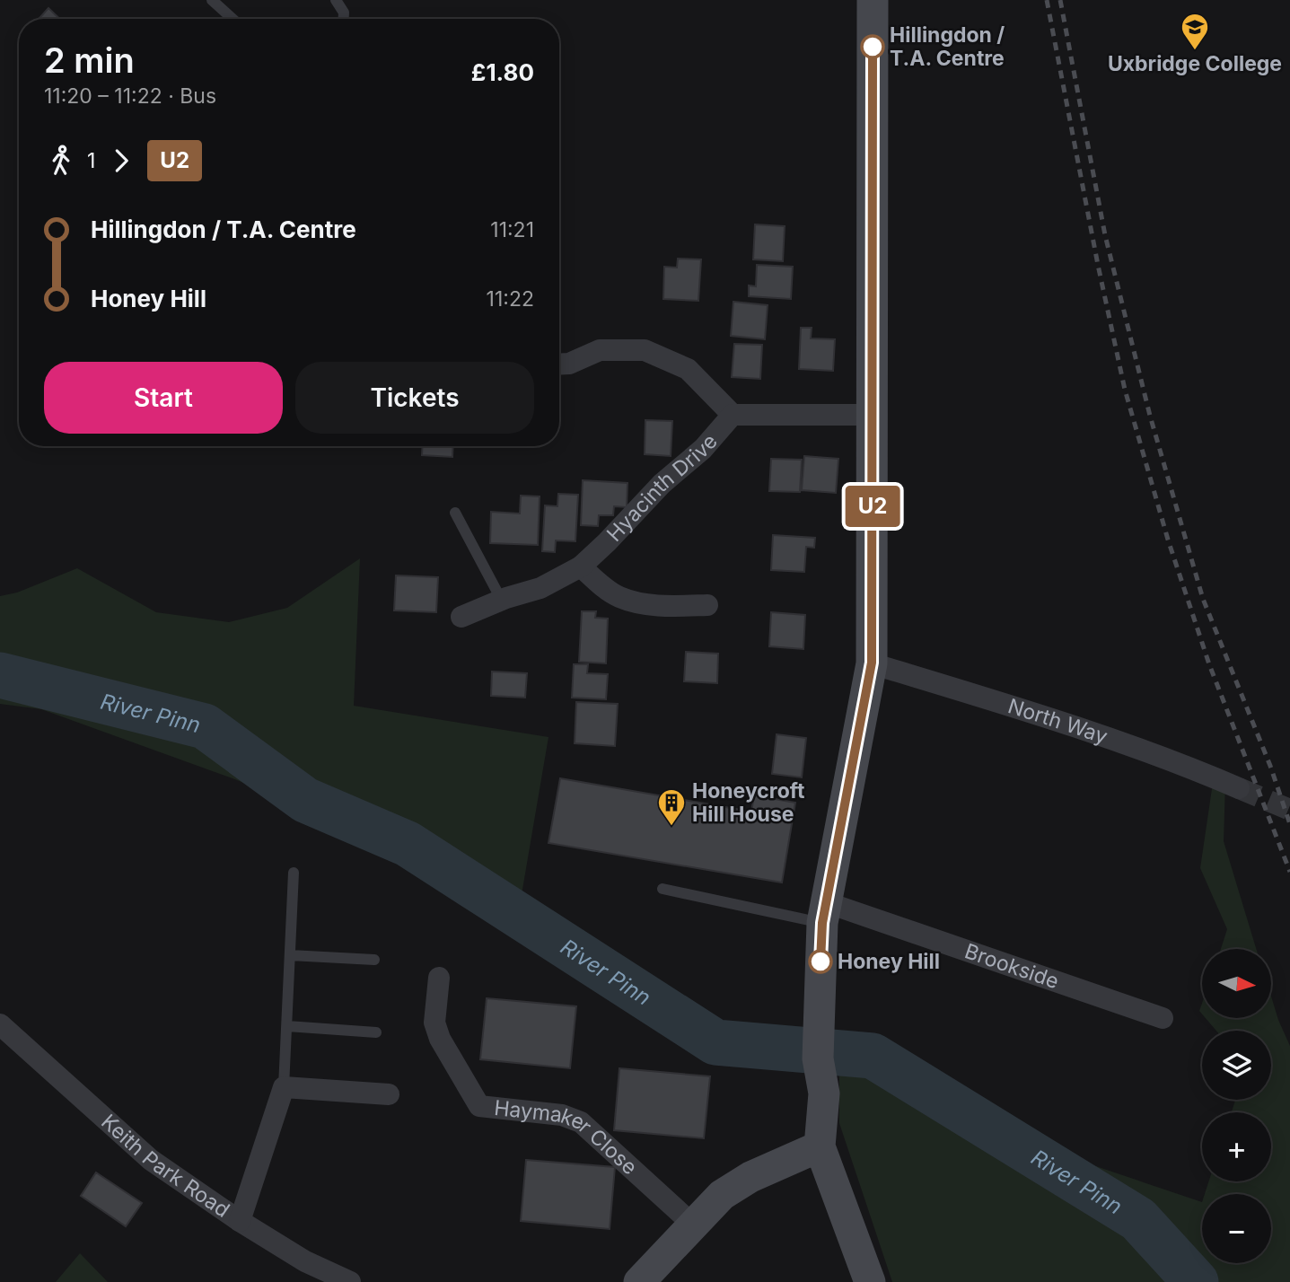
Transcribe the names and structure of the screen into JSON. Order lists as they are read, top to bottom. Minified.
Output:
{"streets":{"street":["Hyacinth Drive","North Way","Brookside","Haymaker Close","Keith Park Road"]},"water":["River Pinn"],"places":{"other":["Hillingdon / T.A. Centre","Honey Hill"],"school or university":["Uxbridge College"],"building":["Honeycroft Hill House"]},"lines":["bus line U2"],"north":"right","page":{"on_map":"U2","heading":["2 min","11:20 – 11:22 · Bus","£1.80"],"legs":["1","U2"],"list":[{"name":"Hillingdon / T.A. Centre","value":"11:21"},{"name":"Honey Hill","value":"11:22"}],"buttons":["Start","Tickets"],"map_buttons":["+","−"]}}
